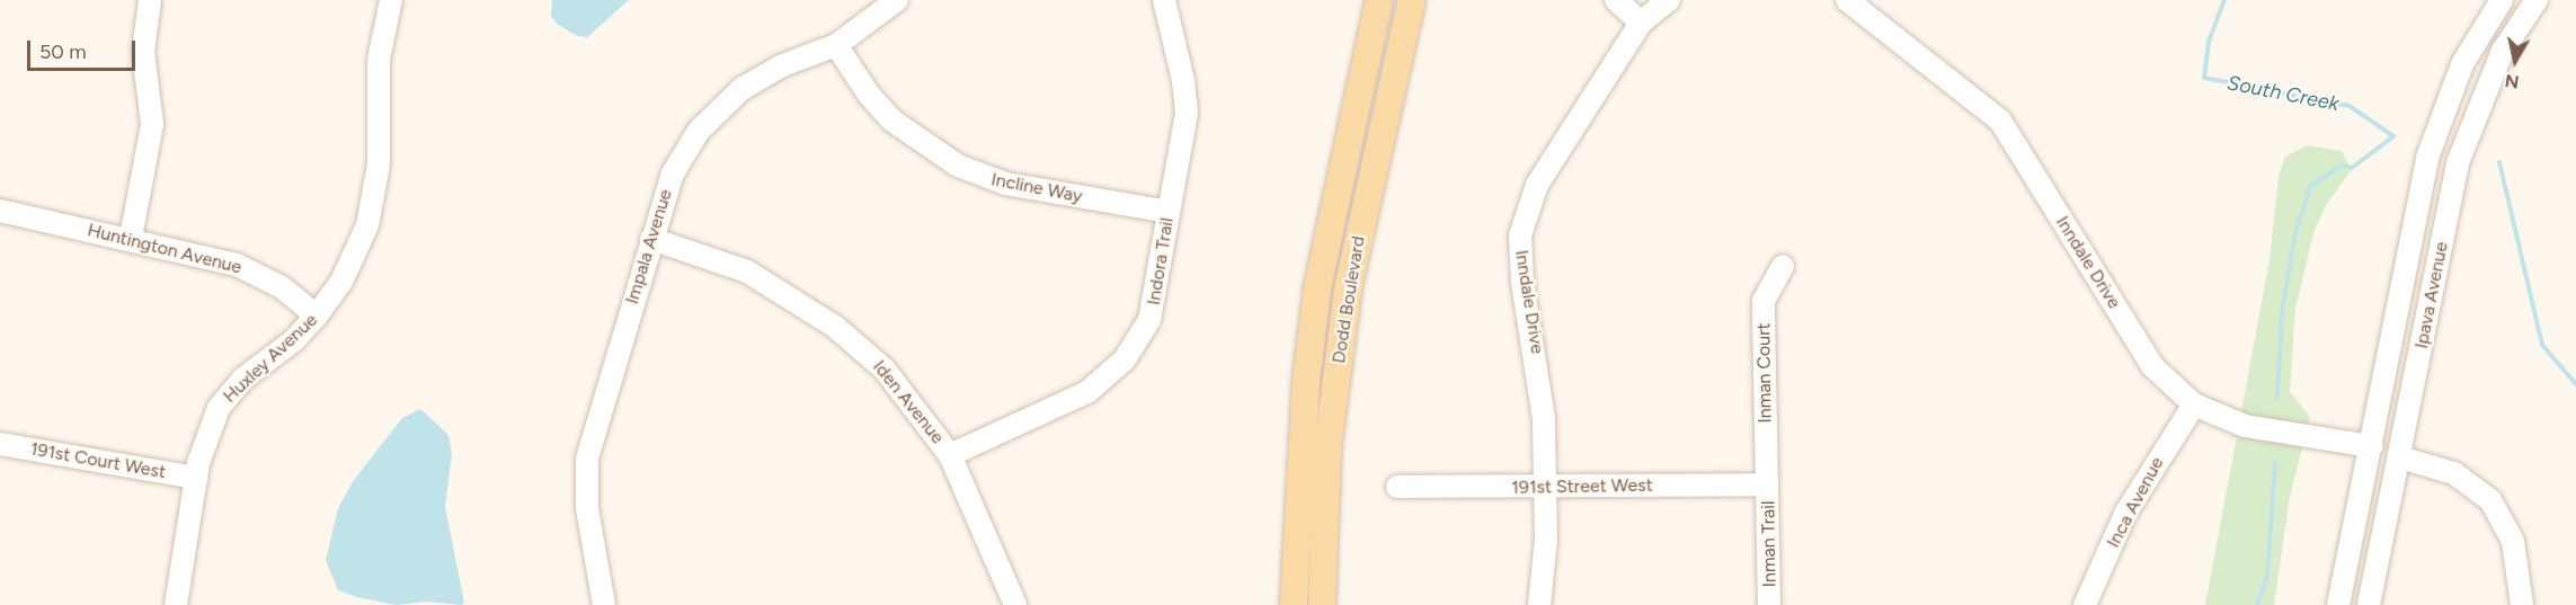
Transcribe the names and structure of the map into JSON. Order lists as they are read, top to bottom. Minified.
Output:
{"streets":{"main road":["Dodd Boulevard"],"street":["Incline Way","Impala Avenue","Huntington Avenue","Indora Trail","Inndale Drive","Ipava Avenue","Huxley Avenue","Inman Court","Iden Avenue","191st Court West","191st Street West","Inca Avenue","Inman Trail"]},"crossings":[["Incline Way","Impala Avenue"],["Incline Way","Indora Trail"],["Impala Avenue","Iden Avenue"],["Huntington Avenue","Huxley Avenue"],["Indora Trail","Iden Avenue"],["Inndale Drive","Ipava Avenue"],["Inndale Drive","191st Street West"],["Inndale Drive","Inca Avenue"],["Huxley Avenue","191st Court West"],["Inman Court","191st Street West"],["Inman Court","Inman Trail"],["191st Street West","Inman Trail"]],"water":["South Creek"],"scale_bar":"50 m","north":"bottom"}
